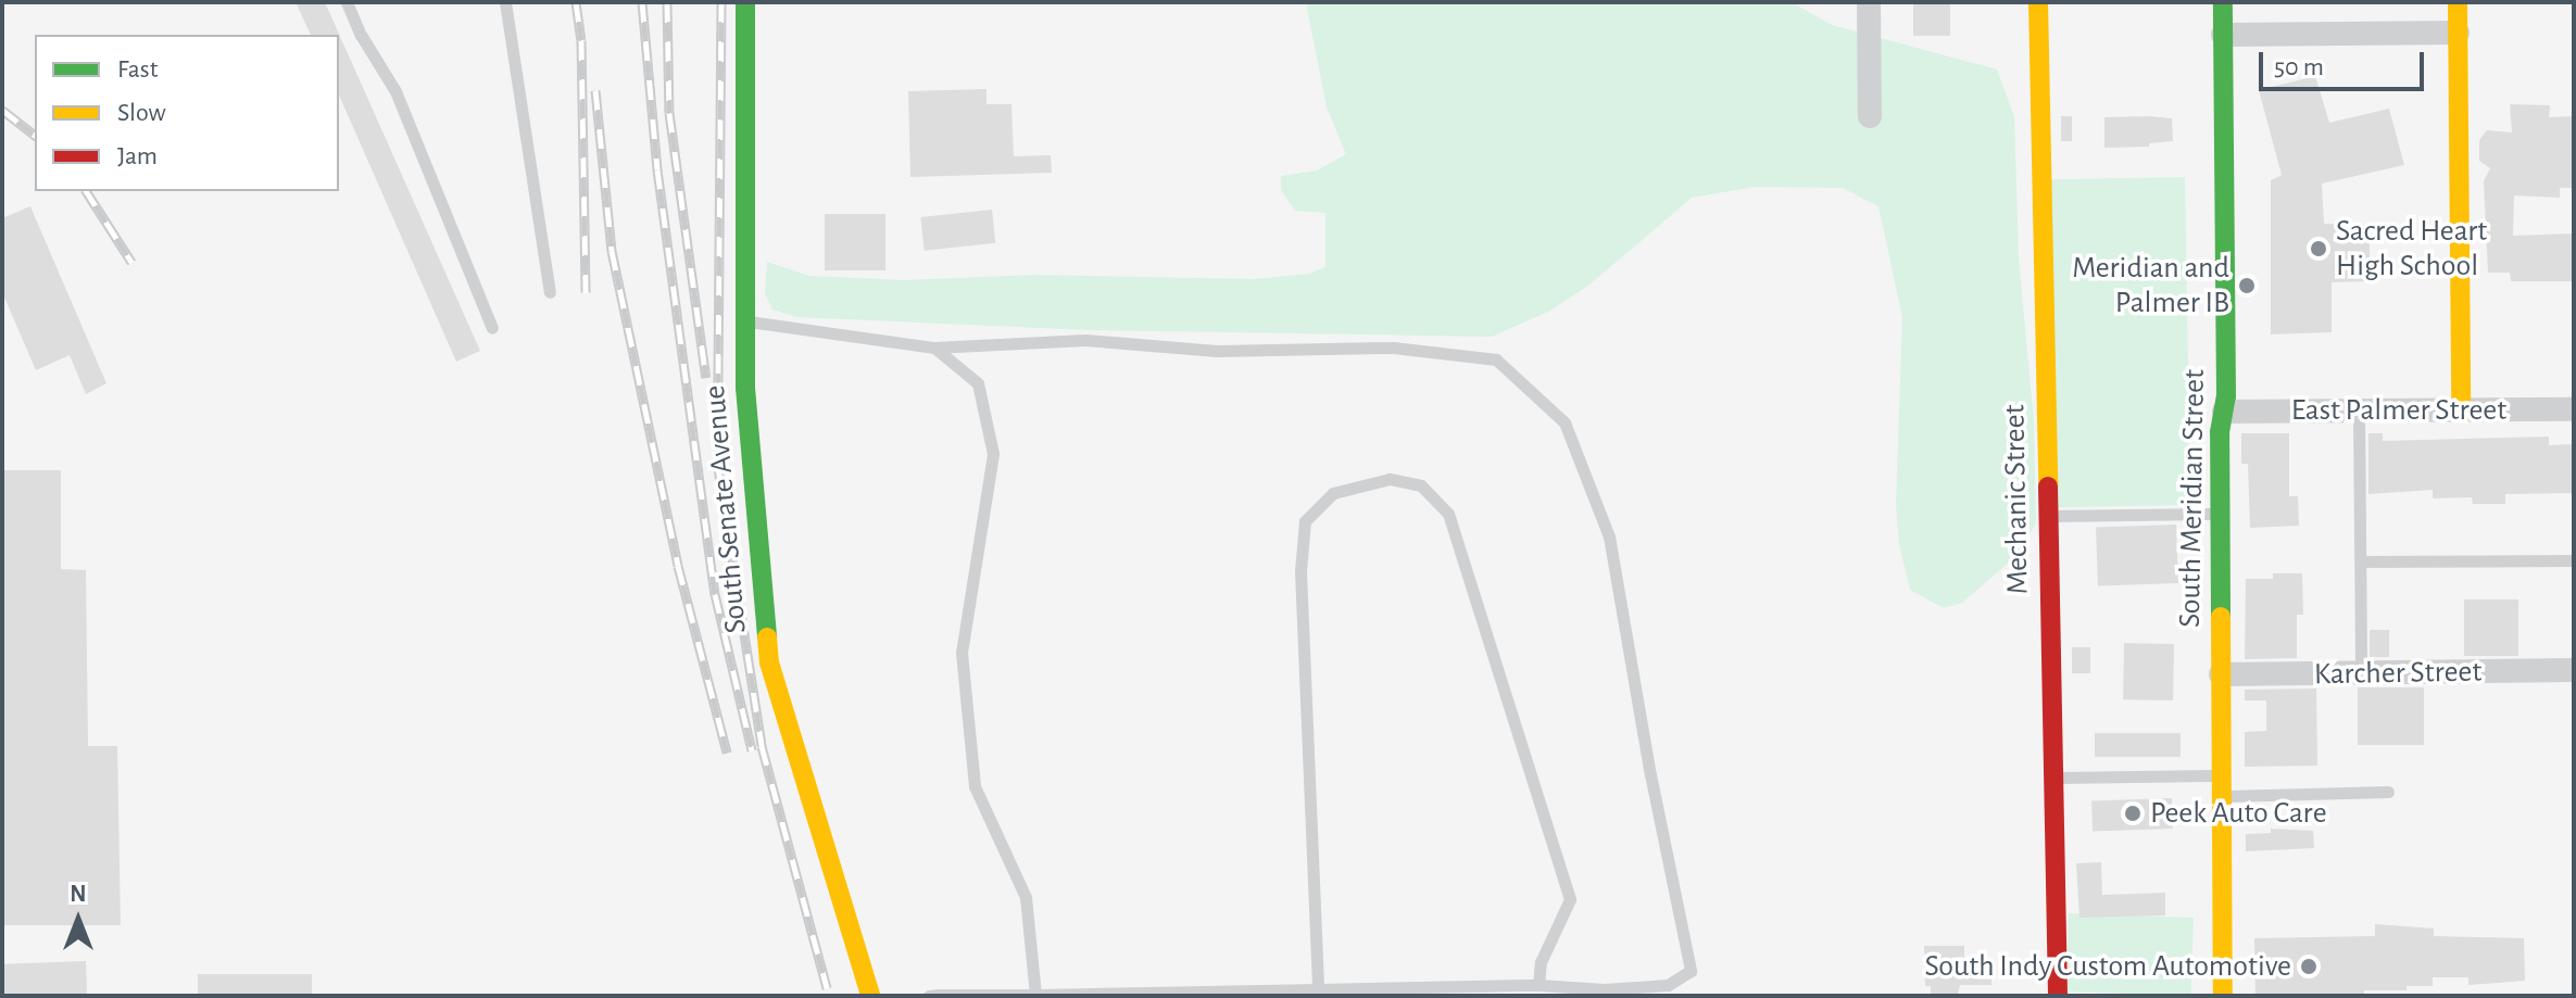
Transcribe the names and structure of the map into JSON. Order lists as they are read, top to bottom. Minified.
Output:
{"streets":{"street":["East Palmer Street","South Meridian Street","Mechanic Street","South Senate Avenue","Karcher Street"]},"crossings":[["East Palmer Street","South Meridian Street"],["South Meridian Street","Karcher Street"]],"places":["Sacred Heart High School","Meridian and Palmer IB","Peek Auto Care","South Indy Custom Automotive"],"legend":["Fast","Slow","Jam"],"scale_bar":"50 m","north":"top"}
